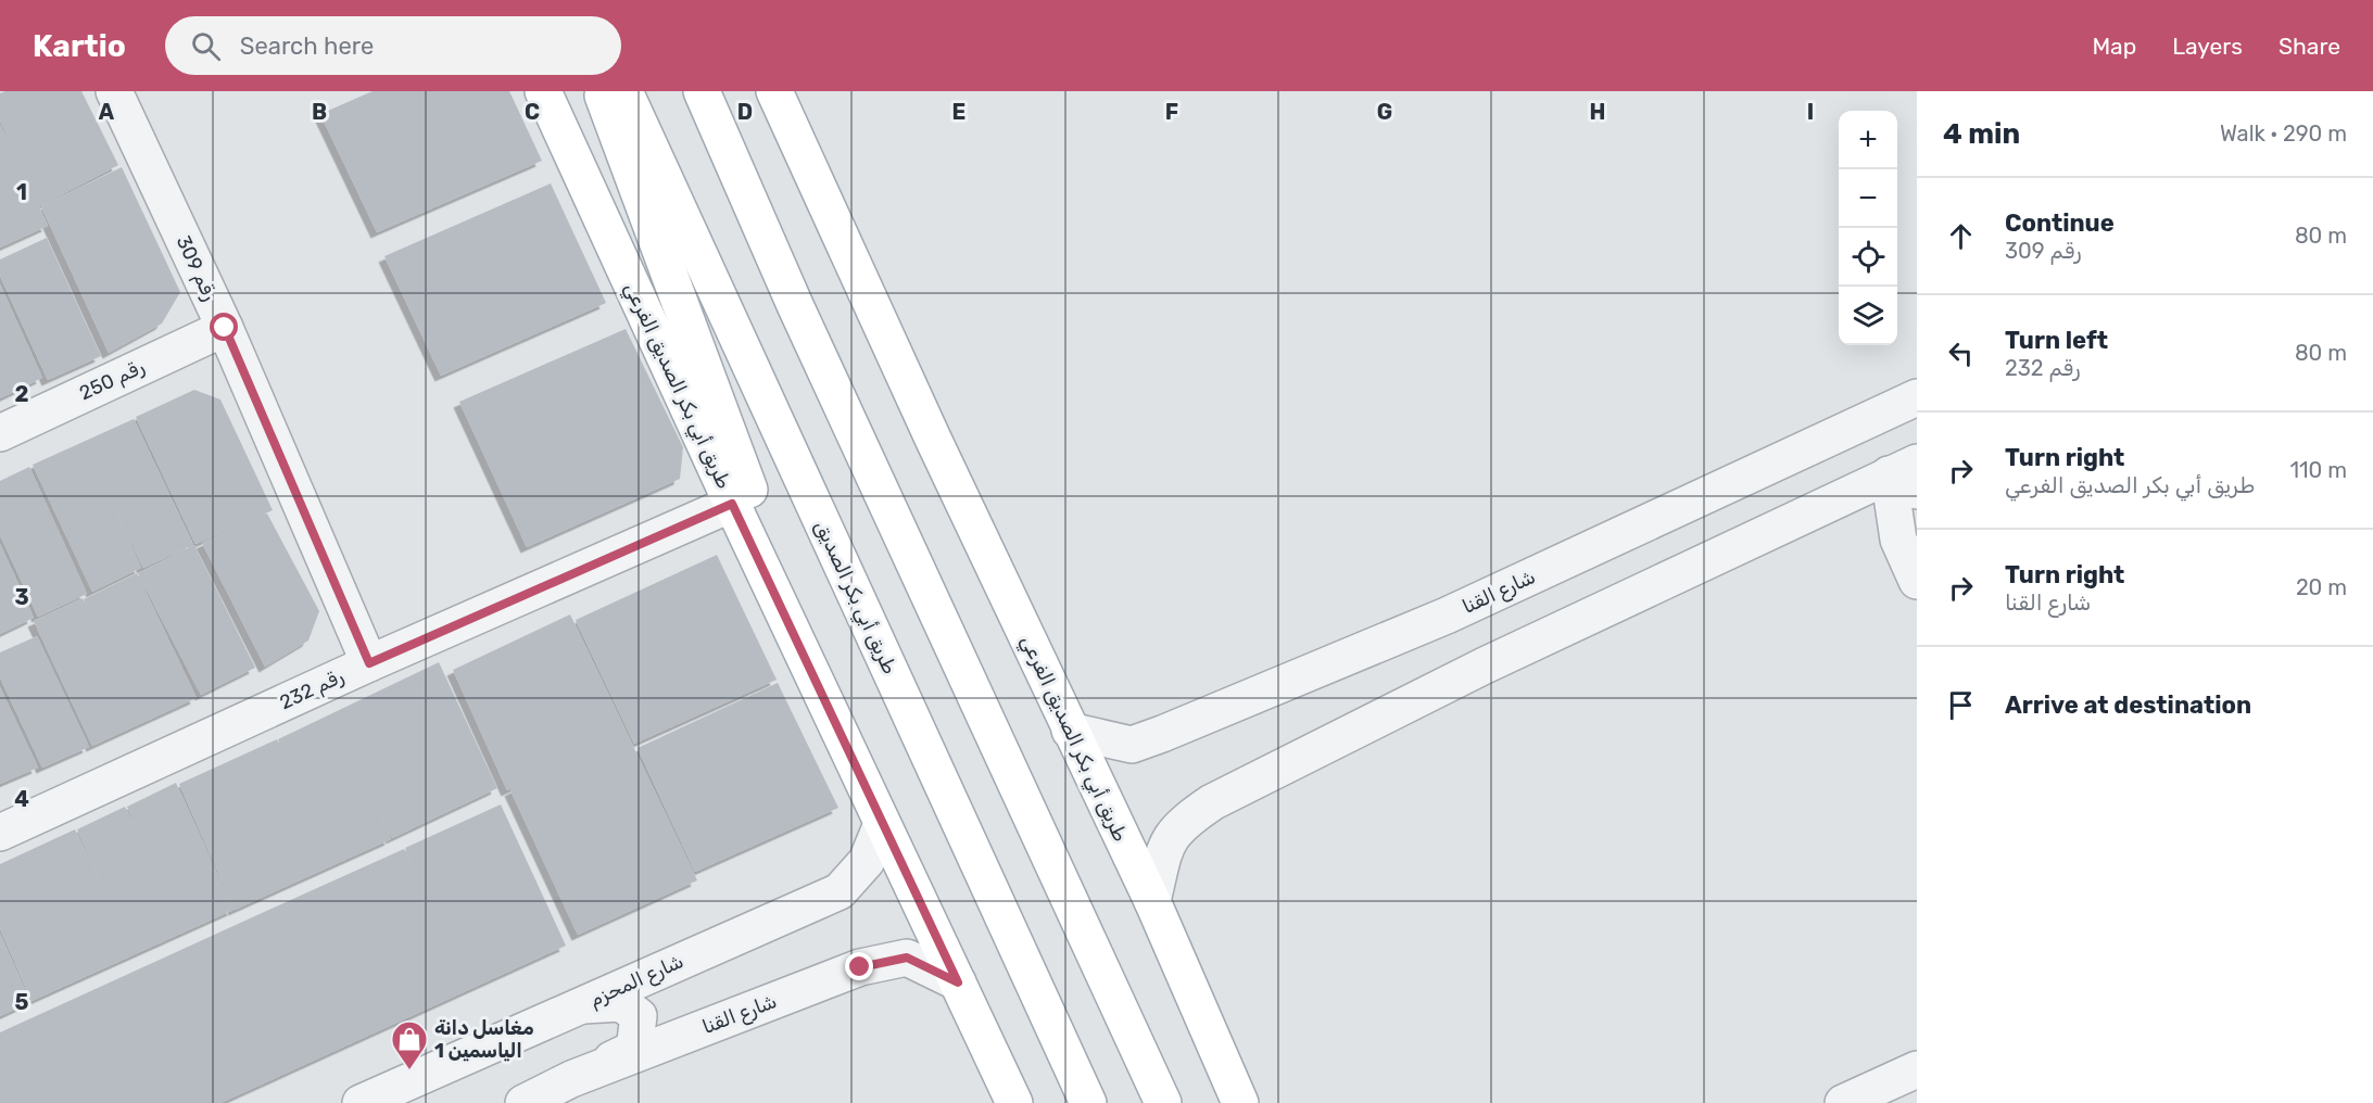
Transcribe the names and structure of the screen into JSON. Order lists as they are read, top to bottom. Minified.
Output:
{"streets":{"main road":["طريق أبي بكر الصديق الفرعي","طريق أبي بكر الصديق"],"street":["رقم 309","رقم 250","شارع القنا","رقم 232","شارع المحزم"]},"crossings":[["رقم 309","رقم 250"],["رقم 309","رقم 232"],["طريق أبي بكر الصديق الفرعي","شارع القنا"],["طريق أبي بكر الصديق الفرعي","رقم 232"],["طريق أبي بكر الصديق الفرعي","شارع المحزم"]],"places":{"shop":["مغاسل دانة الياسمين 1"]},"page":{"header":"Kartio","search":"Search here","nav":["Map","Layers","Share"],"heading":["4 min","Walk · 290 m"],"map_buttons":["+","−"],"list":[["Continue","رقم 309","80 m"],["Turn left","رقم 232","80 m"],["Turn right","طريق أبي بكر الصديق الفرعي","110 m"],["Turn right","شارع القنا","20 m"],"Arrive at destination"]},"grid":{"columns":["A","B","C","D","E","F","G","H","I"],"rows":["1","2","3","4","5"]}}
